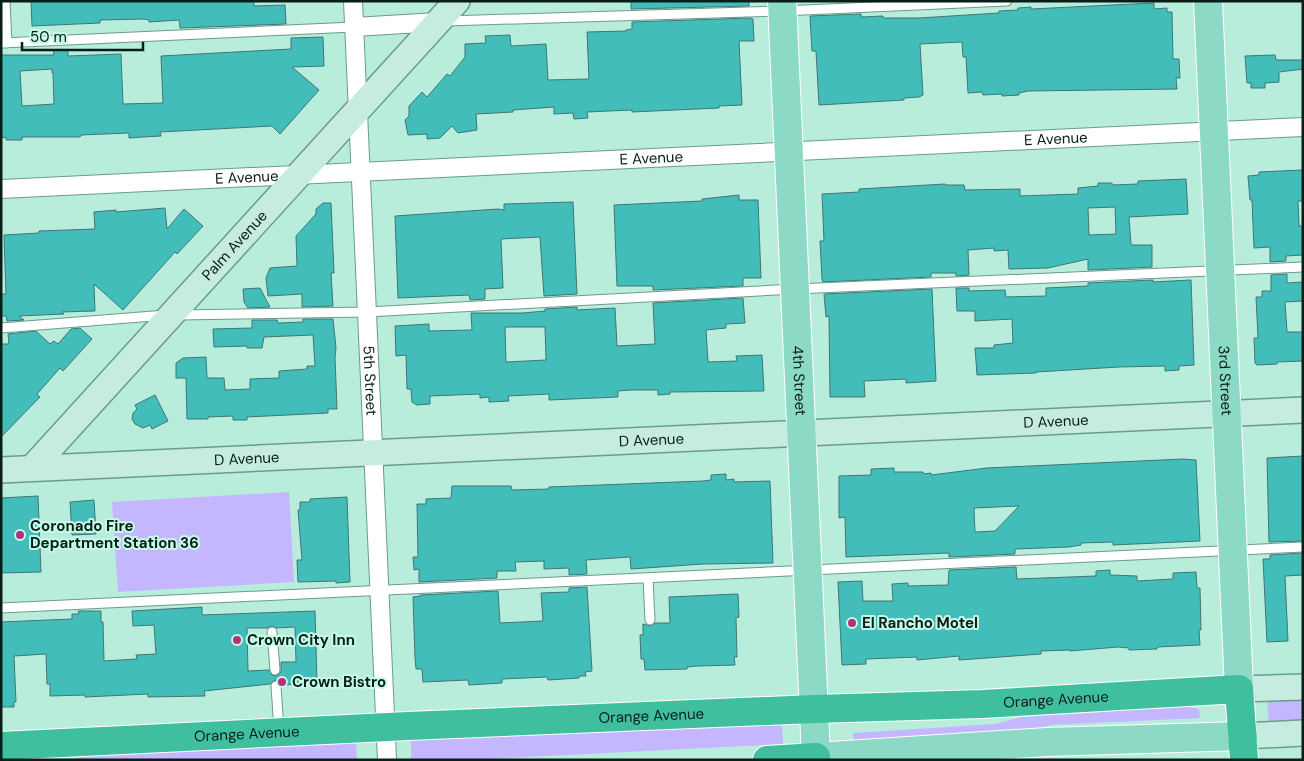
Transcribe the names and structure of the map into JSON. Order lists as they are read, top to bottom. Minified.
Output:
{"streets":{"highway":["3rd Street","Orange Avenue"],"main road":["4th Street"],"street":["E Avenue","Palm Avenue","5th Street","D Avenue"]},"crossings":[["E Avenue","Palm Avenue"],["E Avenue","5th Street"],["E Avenue","4th Street"],["E Avenue","3rd Street"],["Palm Avenue","5th Street"],["Palm Avenue","D Avenue"],["5th Street","D Avenue"],["5th Street","Orange Avenue"],["4th Street","D Avenue"],["4th Street","Orange Avenue"],["3rd Street","D Avenue"],["3rd Street","Orange Avenue"]],"places":["Coronado Fire Department Station 36","El Rancho Motel","Crown City Inn","Crown Bistro"],"scale_bar":"50 m"}
